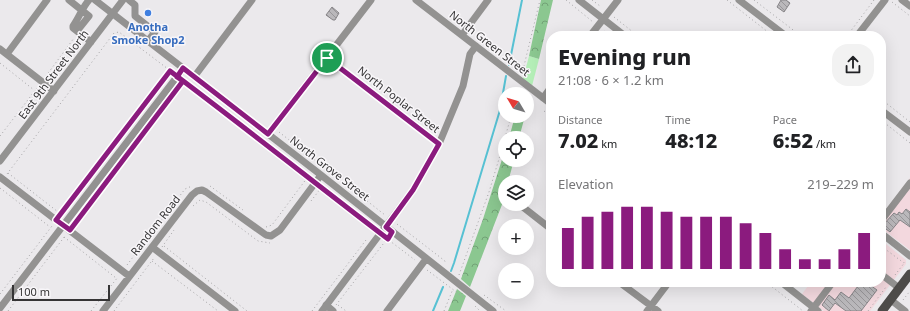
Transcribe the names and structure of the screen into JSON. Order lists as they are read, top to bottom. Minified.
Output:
{"streets":{"street":["North Green Street","East 9th Street North","North Poplar Street","North Grove Street","Random Road"]},"crossings":[["East 9th Street North","North Grove Street"],["North Grove Street","Random Road"]],"places":["Anotha Smoke Shop2"],"scale_bar":"100 m","north":"top left","page":{"heading":["Evening run","21:08 · 6 × 1.2 km"],"map_buttons":["+","−"],"stats":[["Distance","7.02 km"],["Time","48:12"],["Pace","6:52 /km"]],"chart":["Elevation","219–229 m"],"scale":"100 m"}}
